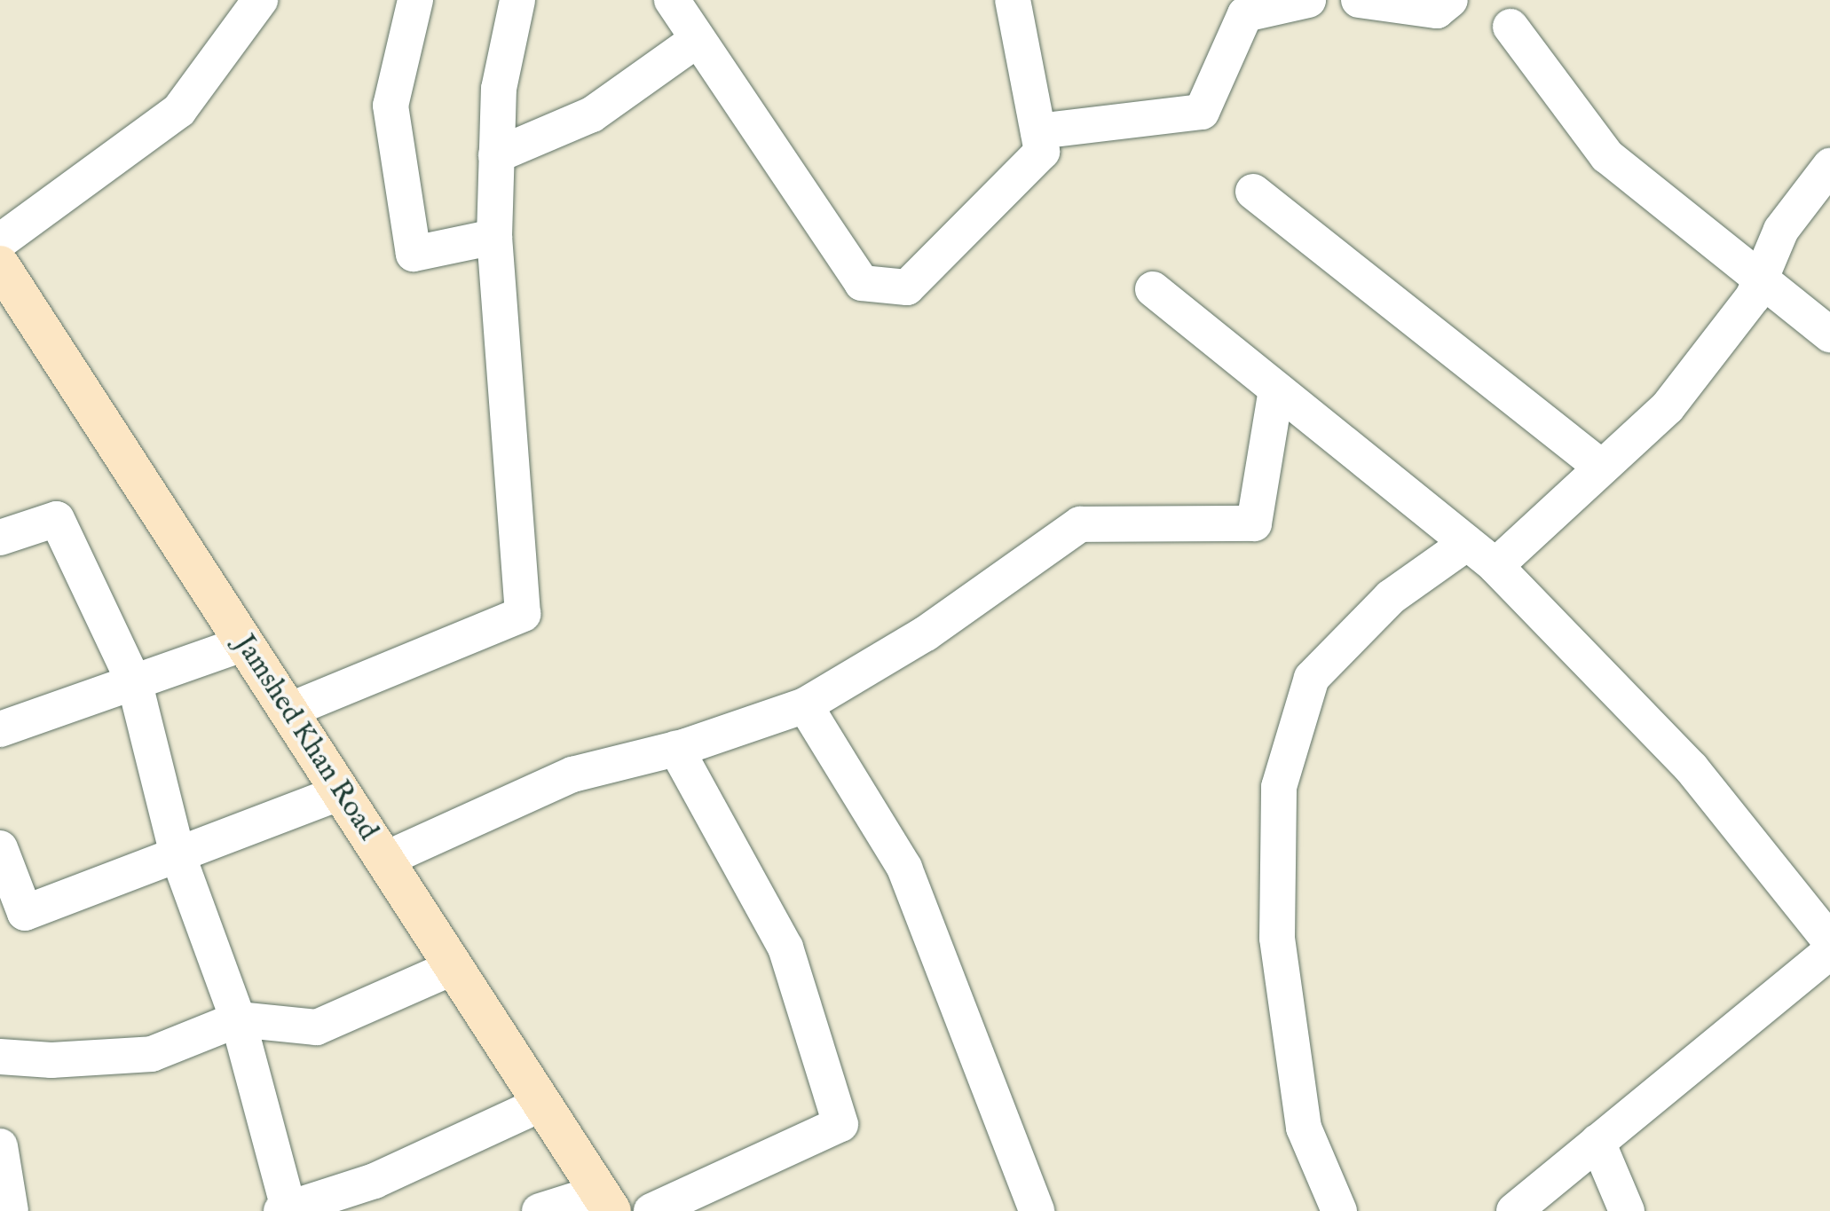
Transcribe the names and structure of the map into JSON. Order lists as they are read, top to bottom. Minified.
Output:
{"streets":{"street":["Jamshed Khan Road"]}}
